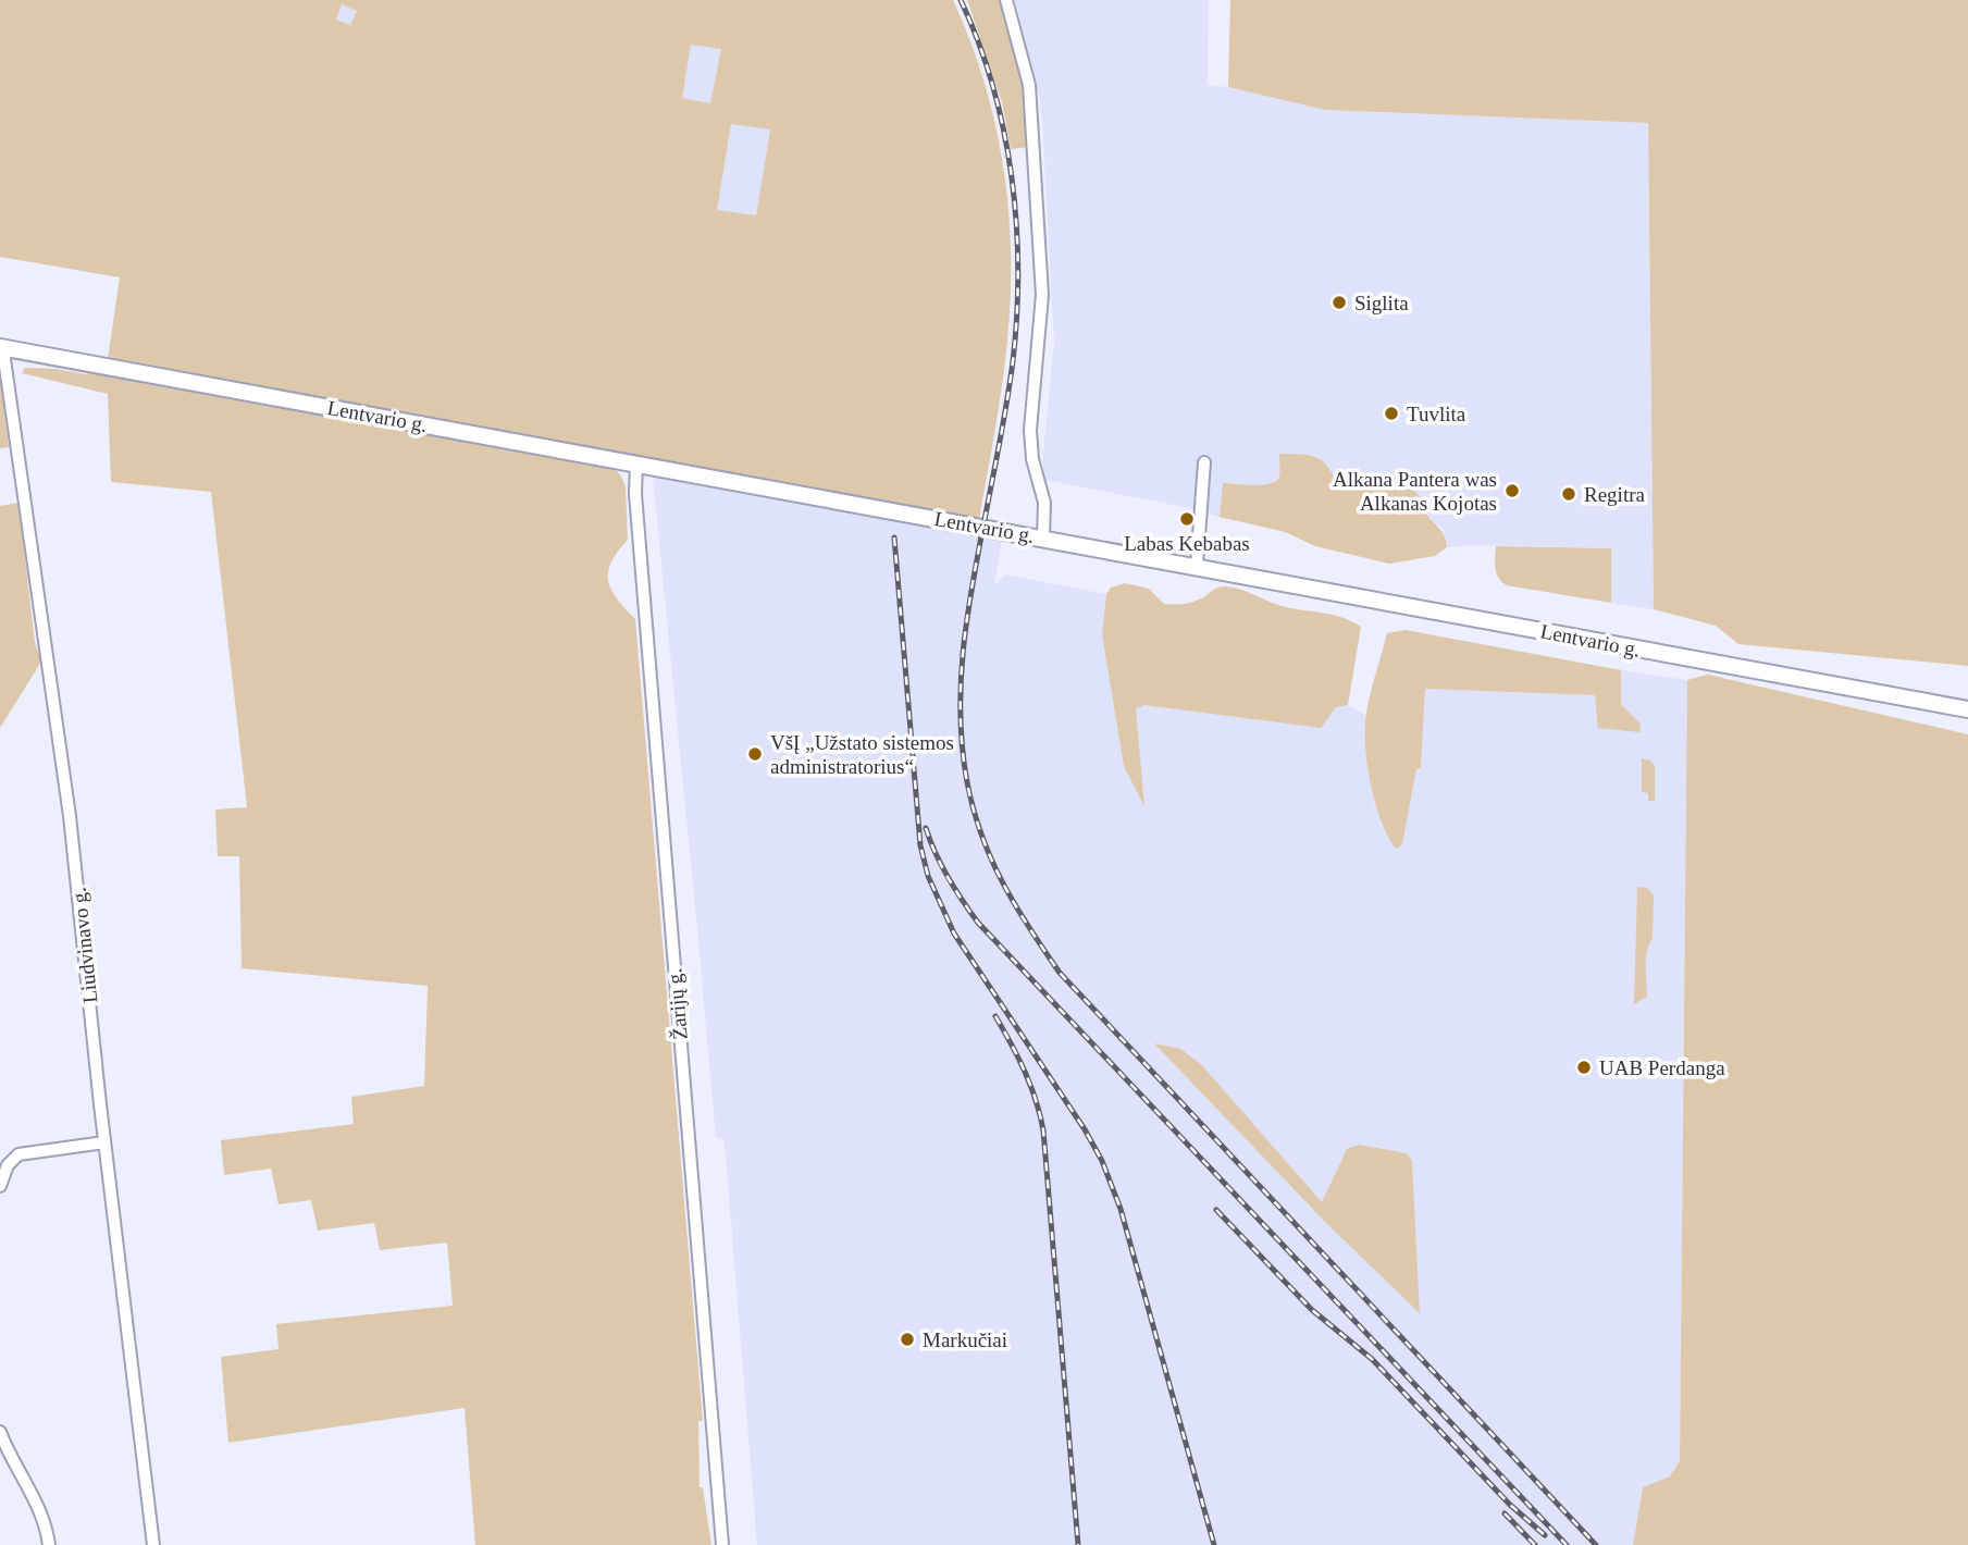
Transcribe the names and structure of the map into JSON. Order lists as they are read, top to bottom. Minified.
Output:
{"streets":{"main road":["Lentvario g."],"street":["Liudvinavo g.","Žarijų g."]},"crossings":[["Lentvario g.","Liudvinavo g."],["Lentvario g.","Žarijų g."]],"places":["Siglita","Tuvlita","Alkana Pantera was Alkanas Kojotas","Regitra","Labas Kebabas","VšĮ „Užstato sistemos administratorius“","UAB Perdanga","Markučiai"]}
